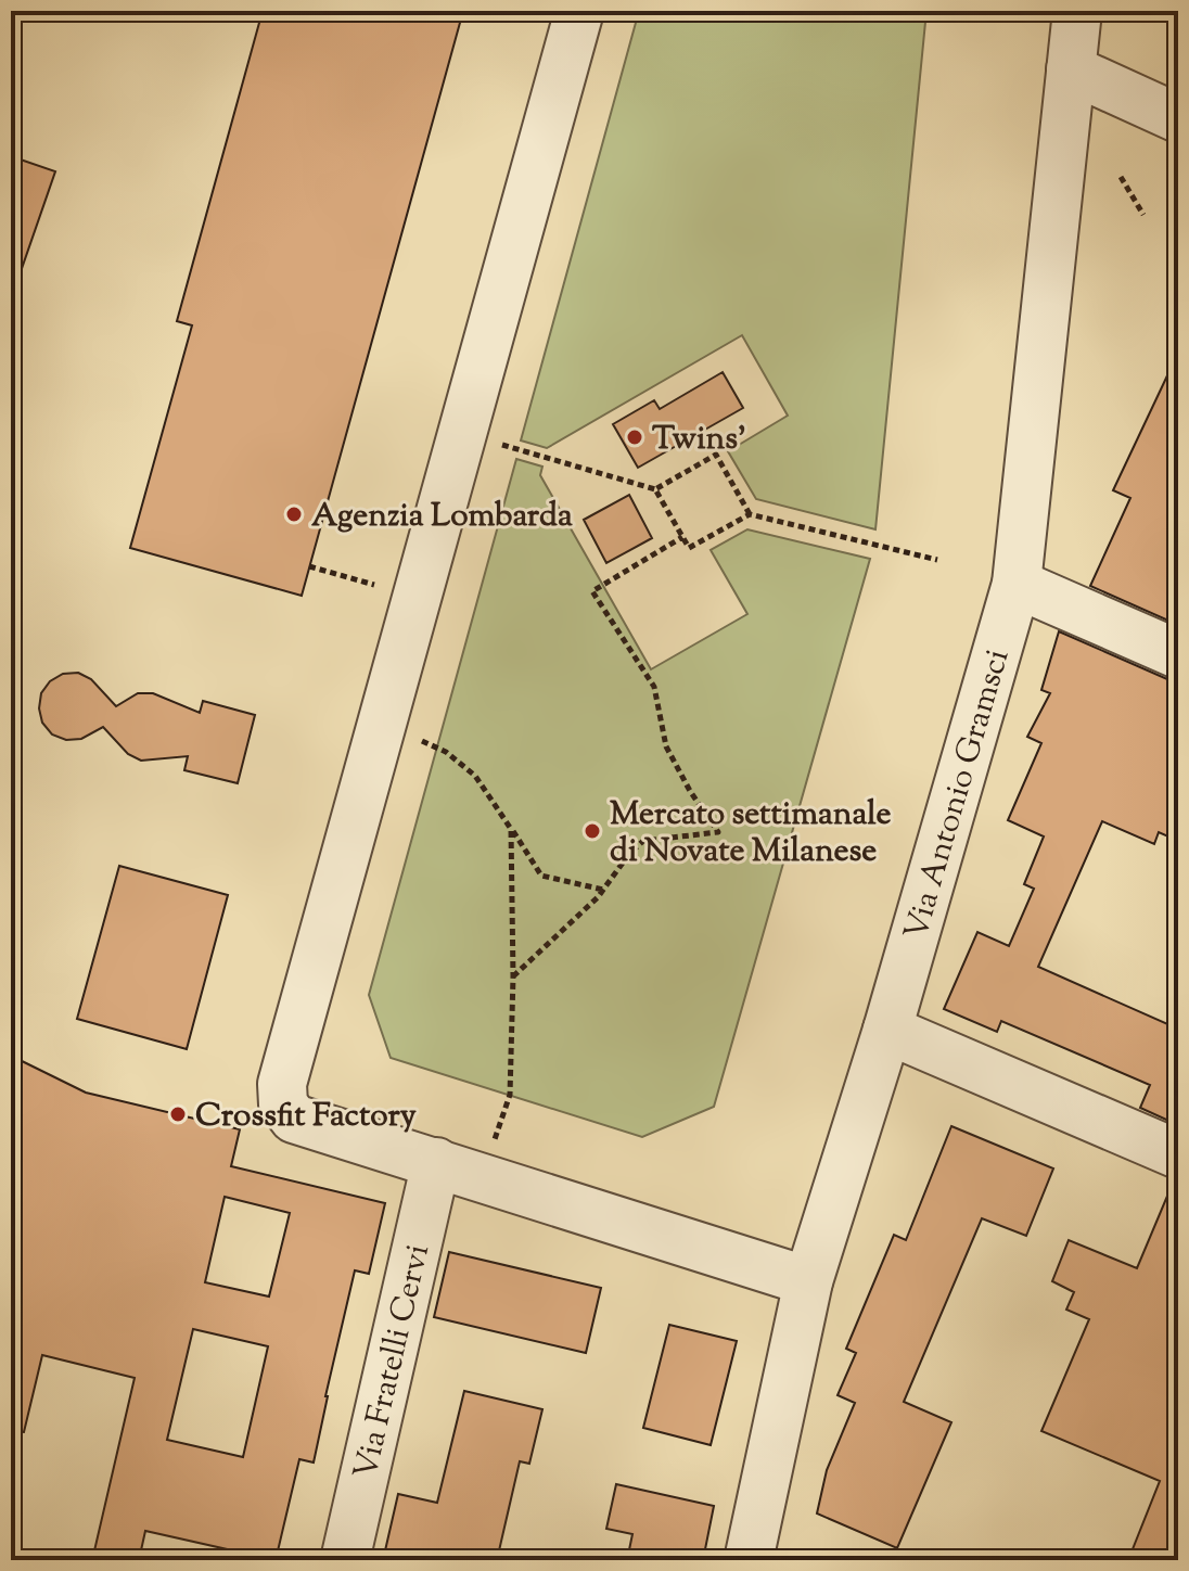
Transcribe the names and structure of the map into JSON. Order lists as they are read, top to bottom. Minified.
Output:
{"streets":{"street":["Via Antonio Gramsci","Via Fratelli Cervi"]},"places":["Twins'","Agenzia Lombarda","Mercato settimanale di Novate Milanese","Crossfit Factory"]}
